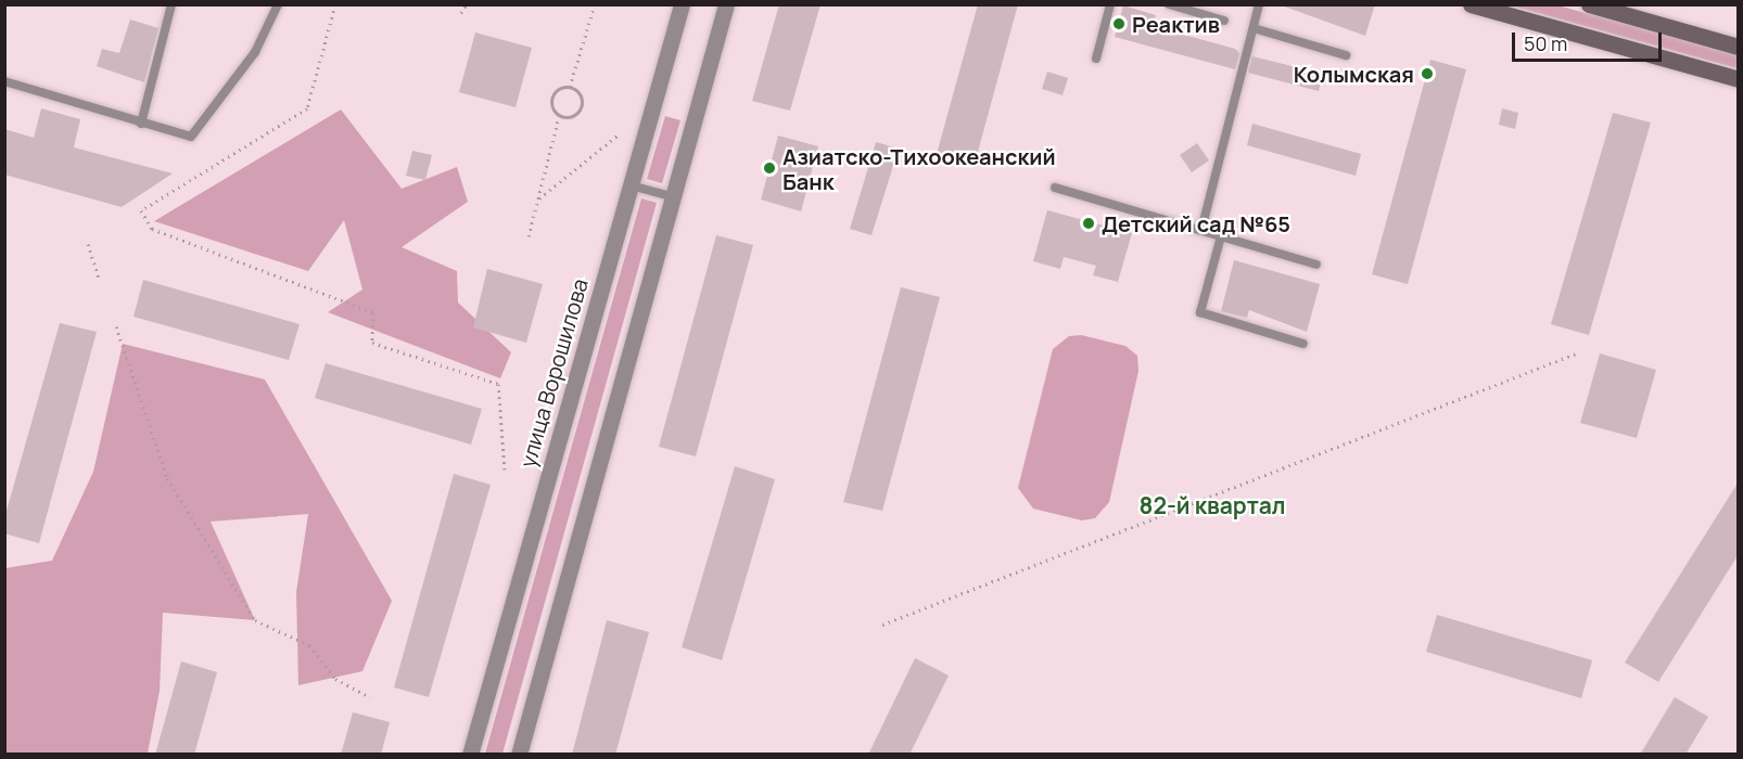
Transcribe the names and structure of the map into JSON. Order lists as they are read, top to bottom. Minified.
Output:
{"streets":{"street":["улица Ворошилова"]},"districts":["82-й квартал"],"places":["Реактив","Колымская","Азиатско-Тихоокеанский Банк","Детский сад №65"],"scale_bar":"50 m"}
